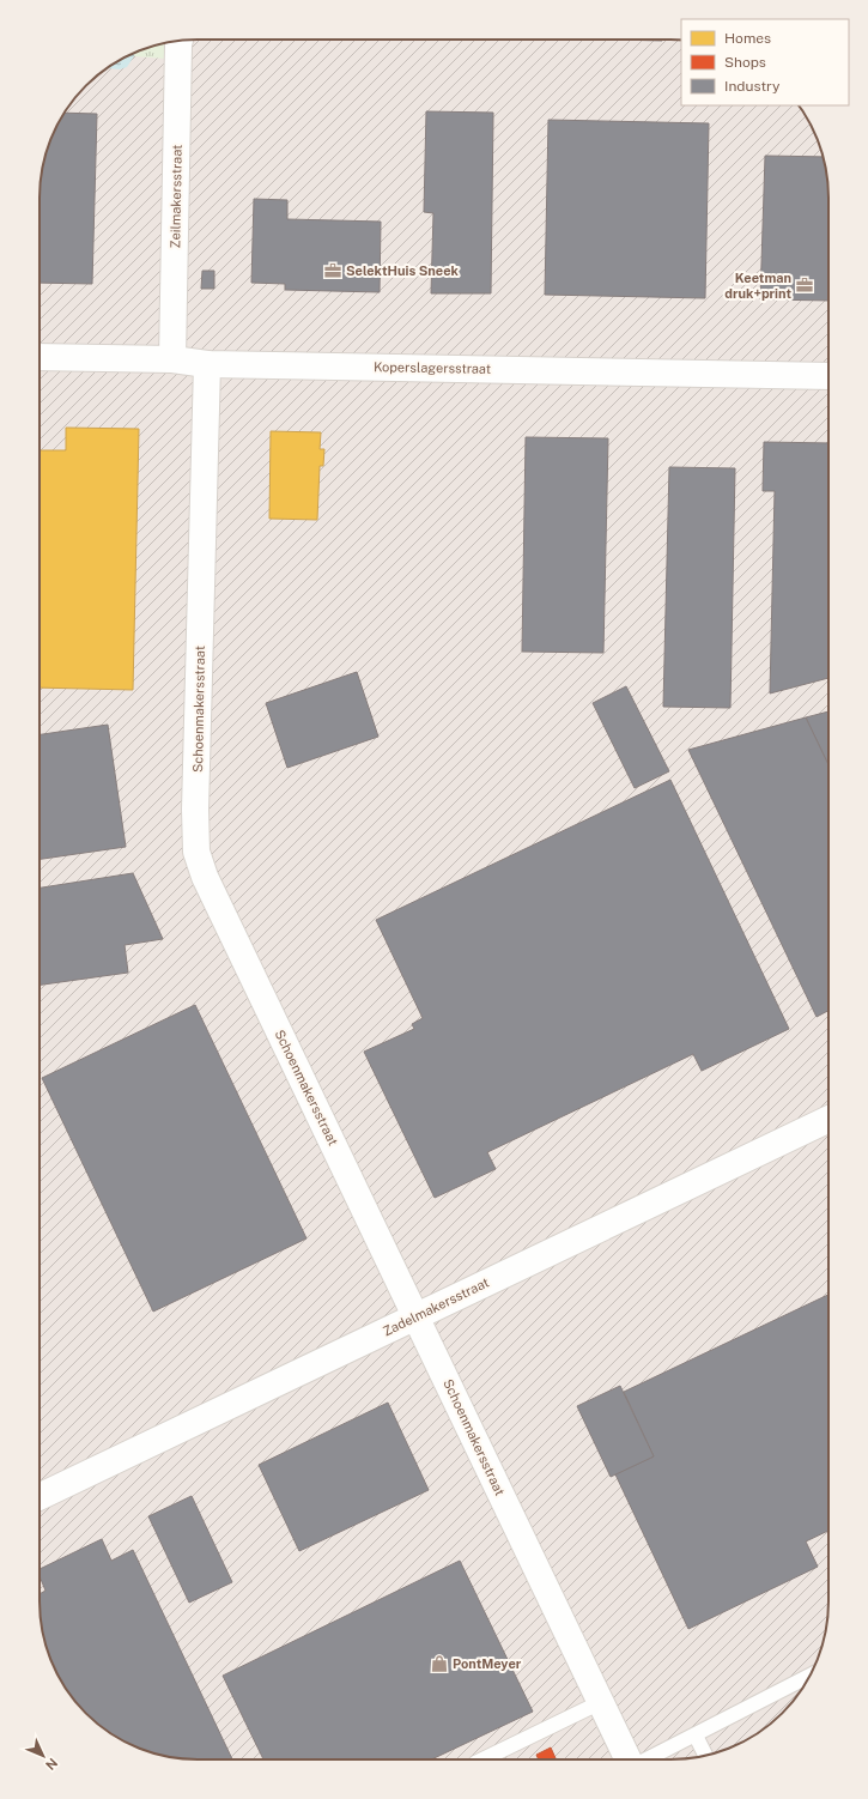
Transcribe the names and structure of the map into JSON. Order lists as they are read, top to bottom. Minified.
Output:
{"streets":{"street":["Zeilmakersstraat","Koperslagersstraat","Schoenmakersstraat","Zadelmakersstraat"]},"crossings":[["Zeilmakersstraat","Koperslagersstraat"],["Koperslagersstraat","Schoenmakersstraat"],["Schoenmakersstraat","Zadelmakersstraat"]],"places":{"office":["SelektHuis Sneek","Keetman druk+print"],"shop":["PontMeyer"]},"legend":["Homes","Shops","Industry"],"north":"bottom right"}
